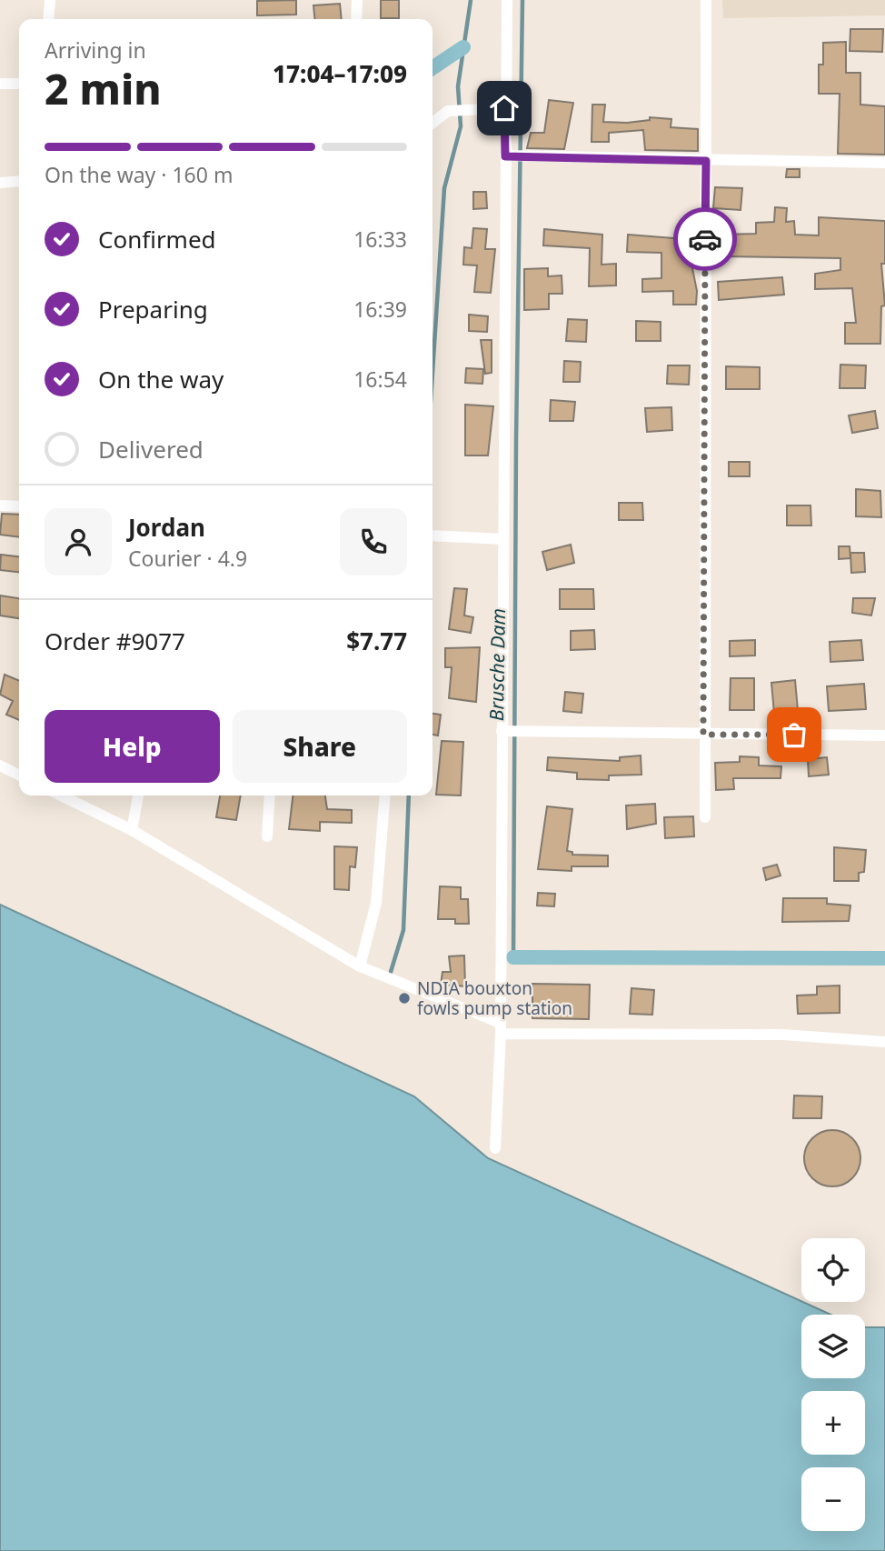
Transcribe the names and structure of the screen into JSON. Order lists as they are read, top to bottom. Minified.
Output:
{"water":["Brusche Dam"],"places":["NDIA bouxton fowls pump station"],"page":{"heading":["2 min","Arriving in","17:04–17:09"],"panel":["Jordan","Courier · 4.9","Order #9077","$7.77"],"bar":"On the way · 160 m","list":[["Confirmed","16:33"],["Preparing","16:39"],["On the way","16:54"],"Delivered"],"buttons":["Help","Share"],"map_buttons":["+","−"]}}
